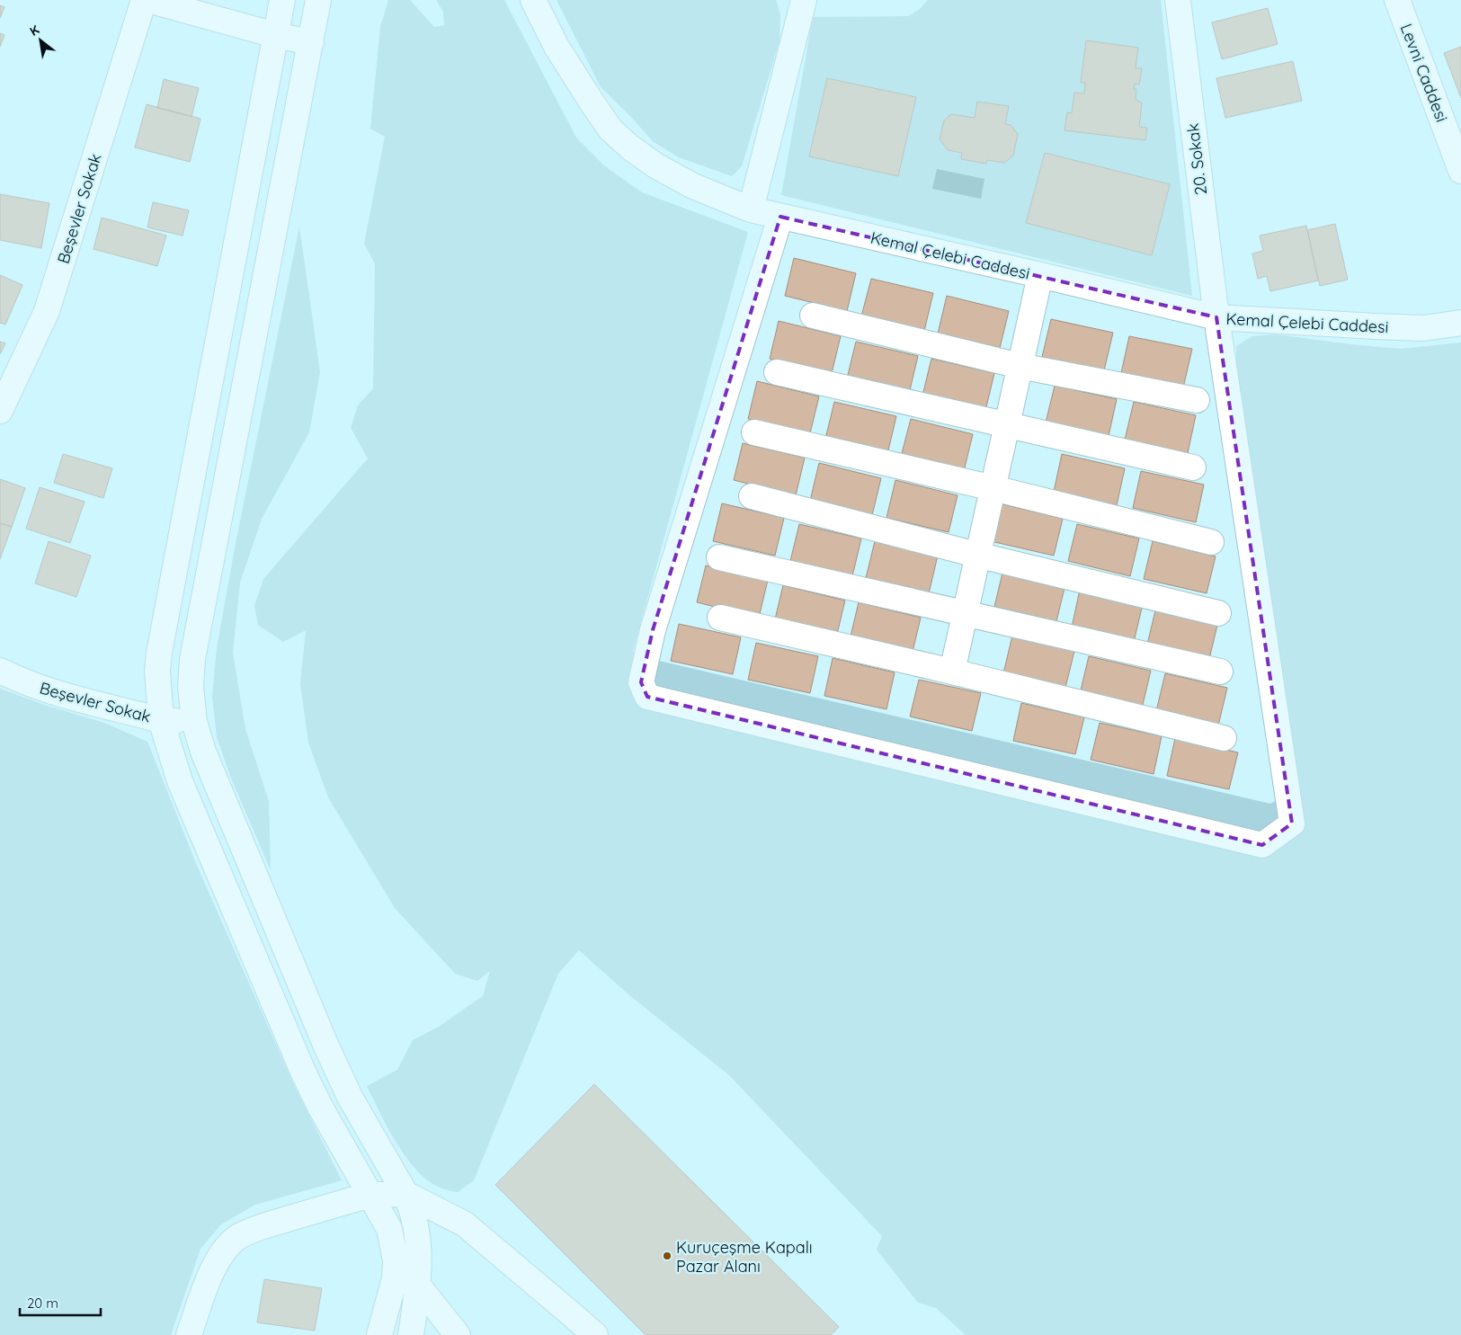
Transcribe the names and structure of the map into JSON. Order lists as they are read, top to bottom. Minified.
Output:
{"streets":{"street":["Levni Caddesi","20. Sokak","Beşevler Sokak","Kemal Çelebi Caddesi"]},"crossings":[["20. Sokak","Kemal Çelebi Caddesi"]],"places":["Kuruçeşme Kapalı Pazar Alanı"],"scale_bar":"20 m","north":"top left"}
